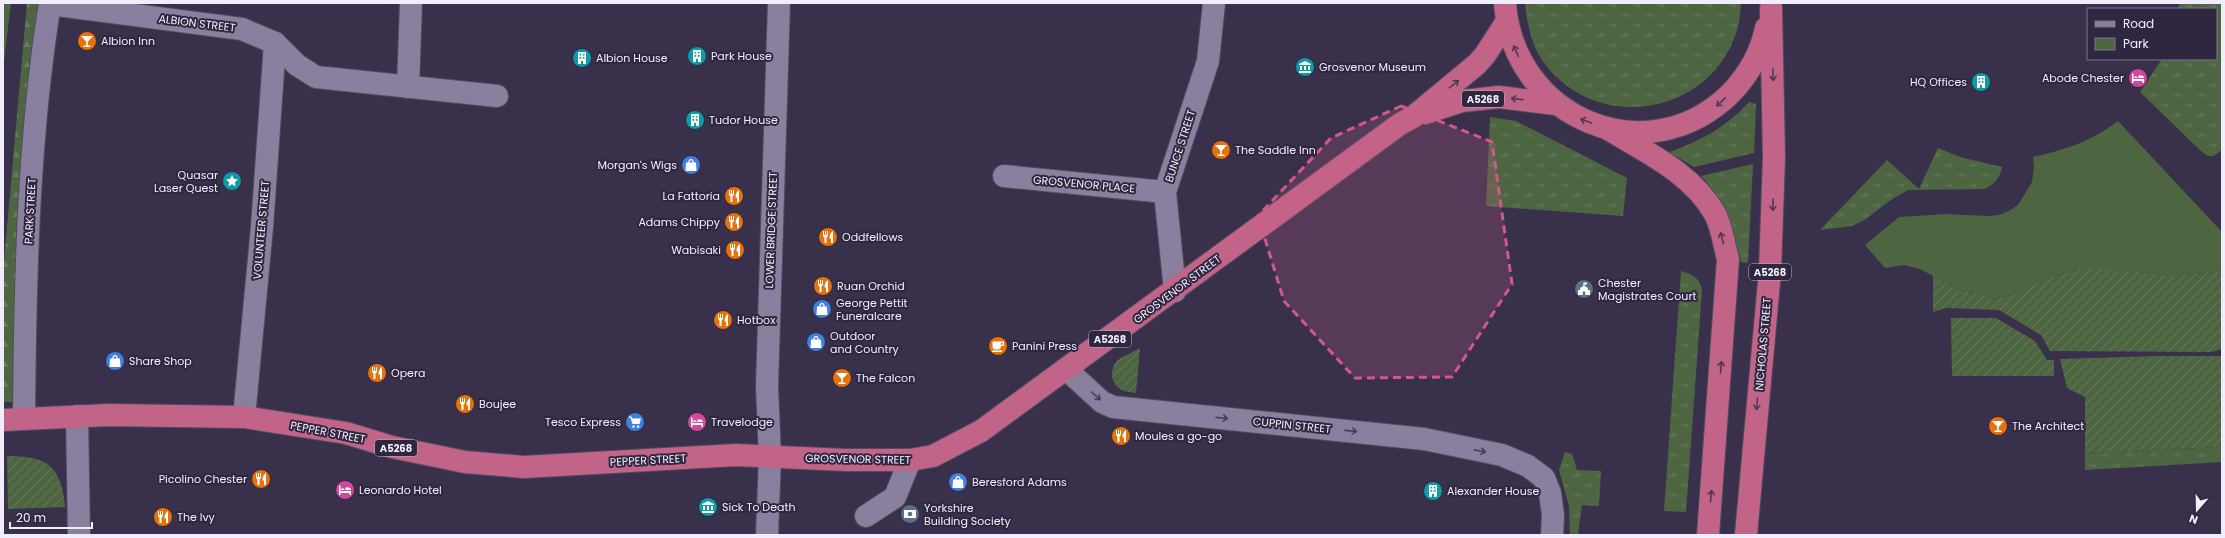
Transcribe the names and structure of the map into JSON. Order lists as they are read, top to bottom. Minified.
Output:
{"streets":{"highway":["A5268","GROSVENOR STREET","NICHOLAS STREET","PEPPER STREET"],"street":["ALBION STREET","BUNCE STREET","GROSVENOR PLACE","PARK STREET","VOLUNTEER STREET","LOWER BRIDGE STREET","CUPPIN STREET"]},"crossings":[["ALBION STREET","PARK STREET"],["ALBION STREET","VOLUNTEER STREET"],["A5268","GROSVENOR STREET"],["A5268","NICHOLAS STREET"],["BUNCE STREET","GROSVENOR PLACE"],["BUNCE STREET","GROSVENOR STREET"],["PARK STREET","PEPPER STREET"],["VOLUNTEER STREET","PEPPER STREET"],["LOWER BRIDGE STREET","GROSVENOR STREET"],["LOWER BRIDGE STREET","PEPPER STREET"],["GROSVENOR STREET","CUPPIN STREET"],["GROSVENOR STREET","PEPPER STREET"]],"one_way":["NICHOLAS STREET","CUPPIN STREET"],"places":{"bar":["Albion Inn","The Saddle Inn","The Falcon","The Architect"],"building":["Park House","Albion House","HQ Offices","Tudor House","Alexander House"],"museum":["Grosvenor Museum","Sick To Death"],"hotel":["Abode Chester","Travelodge","Leonardo Hotel"],"shop":["Morgan's Wigs","George Pettit Funeralcare","Outdoor and Country","Share Shop","Beresford Adams"],"place":["Quasar Laser Quest"],"restaurant":["La Fattoria","Adams Chippy","Oddfellows","Wabisaki","Ruan Orchid","Hotbox","Opera","Boujee","Moules a go-go","Picolino Chester","The Ivy"],"public building":["Chester Magistrates Court"],"cafe":["Panini Press"],"supermarket":["Tesco Express"],"bank":["Yorkshire Building Society"]},"legend":["Road","Park"],"scale_bar":"20 m","north":"bottom"}
